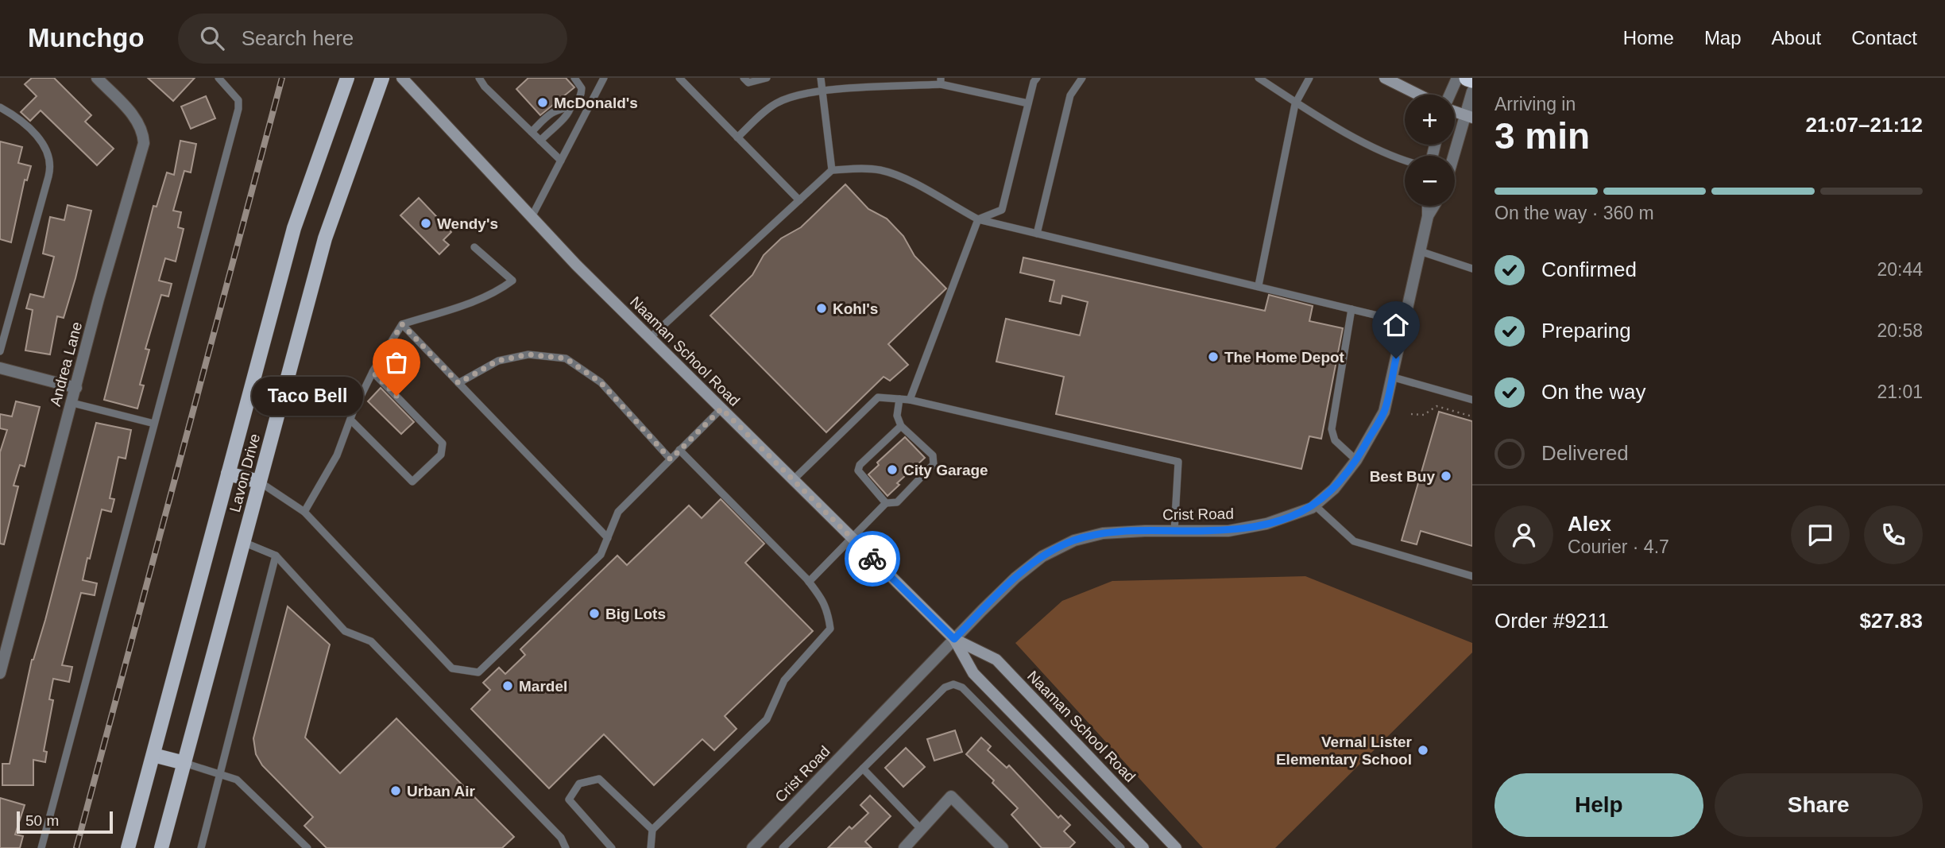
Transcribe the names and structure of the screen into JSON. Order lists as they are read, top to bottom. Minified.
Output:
{"streets":{"main road":["Naaman School Road","Lavon Drive"],"street":["Andrea Lane","Crist Road"]},"crossings":[["Naaman School Road","Crist Road"]],"places":["McDonald's","Wendy's","Kohl's","The Home Depot","Taco Bell","City Garage","Best Buy","Big Lots","Mardel","Vernal Lister Elementary School","Urban Air"],"scale_bar":"50 m","page":{"header":"Munchgo","search":"Search here","nav":["Home","Map","About","Contact"],"heading":["3 min","Arriving in","21:07–21:12"],"panel":["Alex","Courier · 4.7","Order #9211","$27.83"],"map_buttons":["+","−"],"bar":"On the way · 360 m","list":[["Confirmed","20:44"],["Preparing","20:58"],["On the way","21:01"],"Delivered"],"bubble":"Taco Bell","buttons":["Help","Share"],"scale":"50 m"}}
